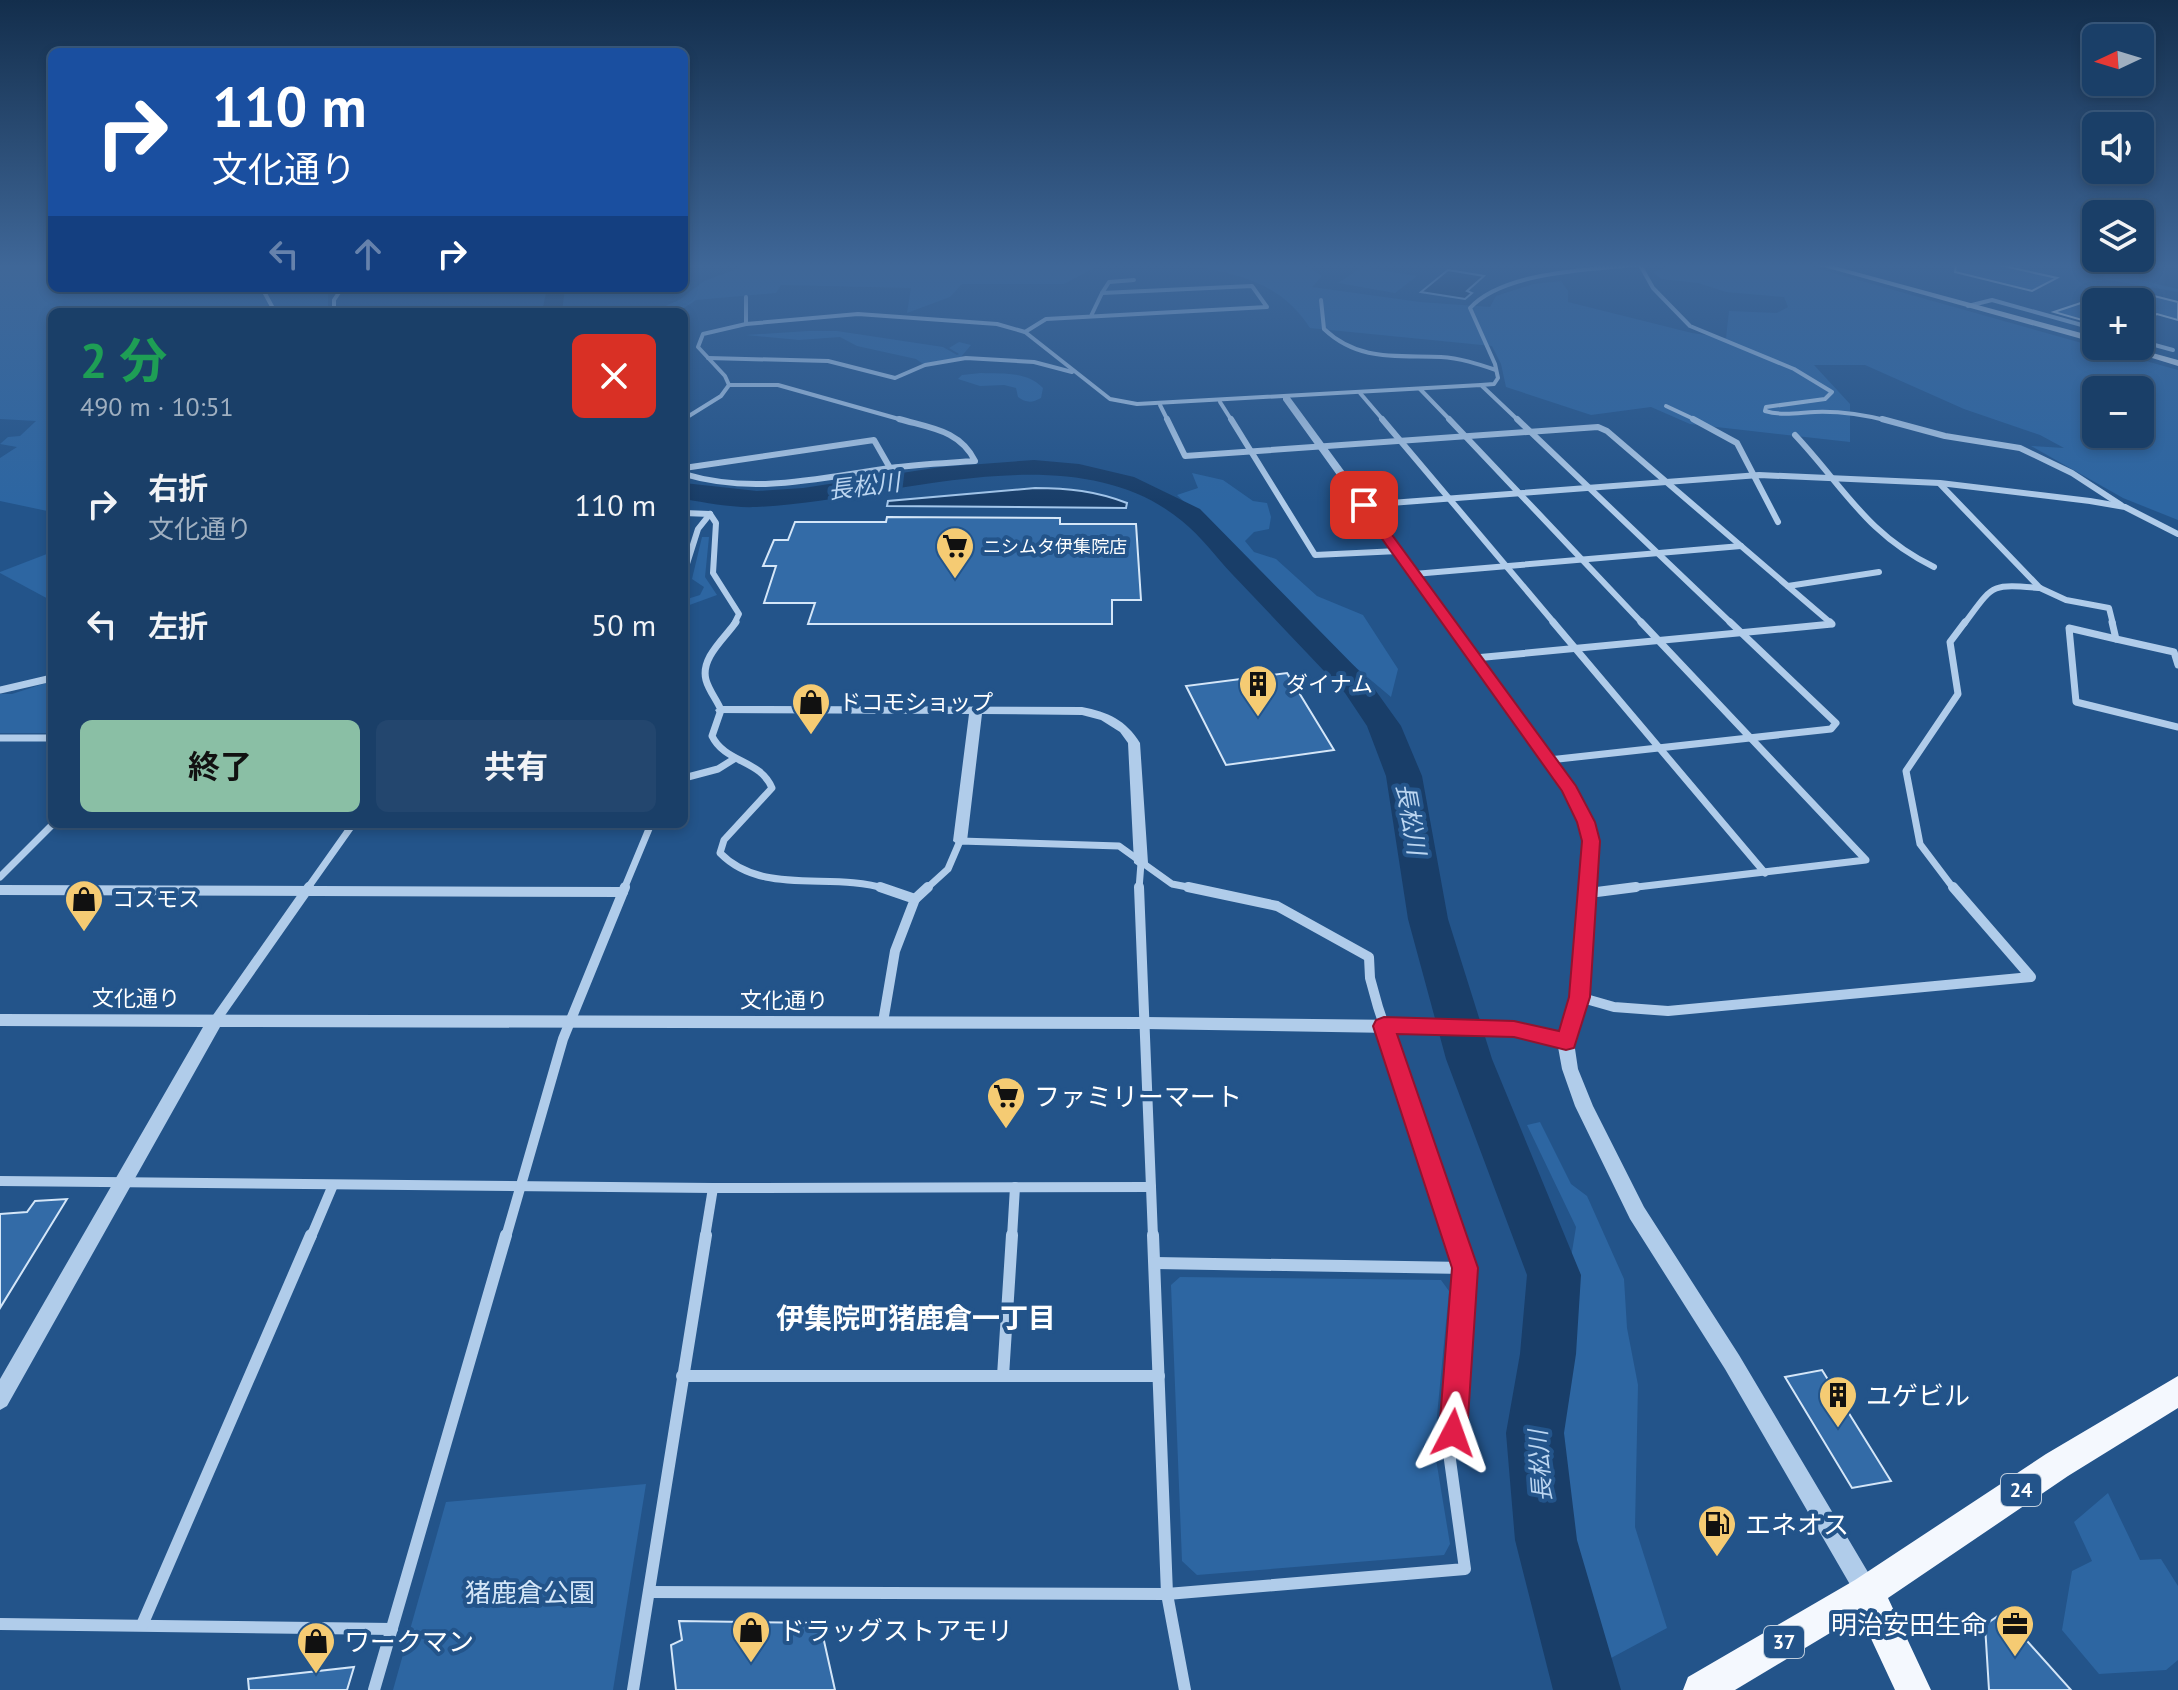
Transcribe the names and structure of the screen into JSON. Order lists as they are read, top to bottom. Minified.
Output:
{"streets":{"main road":["24","37"],"street":["文化通り"]},"crossings":[["24","37"]],"districts":["伊集院町猪鹿倉一丁目"],"water":["長松川"],"parks":["猪鹿倉公園"],"places":{"supermarket":["ニシムタ伊集院店","ファミリーマート"],"building":["ダイナム","ユゲビル"],"shop":["ドコモショップ","コスモス","ドラッグストアモリ","ワークマン"],"fuel station":["エネオス"],"office":["明治安田生命"]},"north":"left","page":{"map_buttons":["+","−"],"turn":["110 m","文化通り"],"heading":["2 分","490 m · 10:51"],"list":[{"name":"右折","note":"文化通り","value":"110 m"},{"name":"左折","value":"50 m"}],"buttons":["終了","共有"]}}
